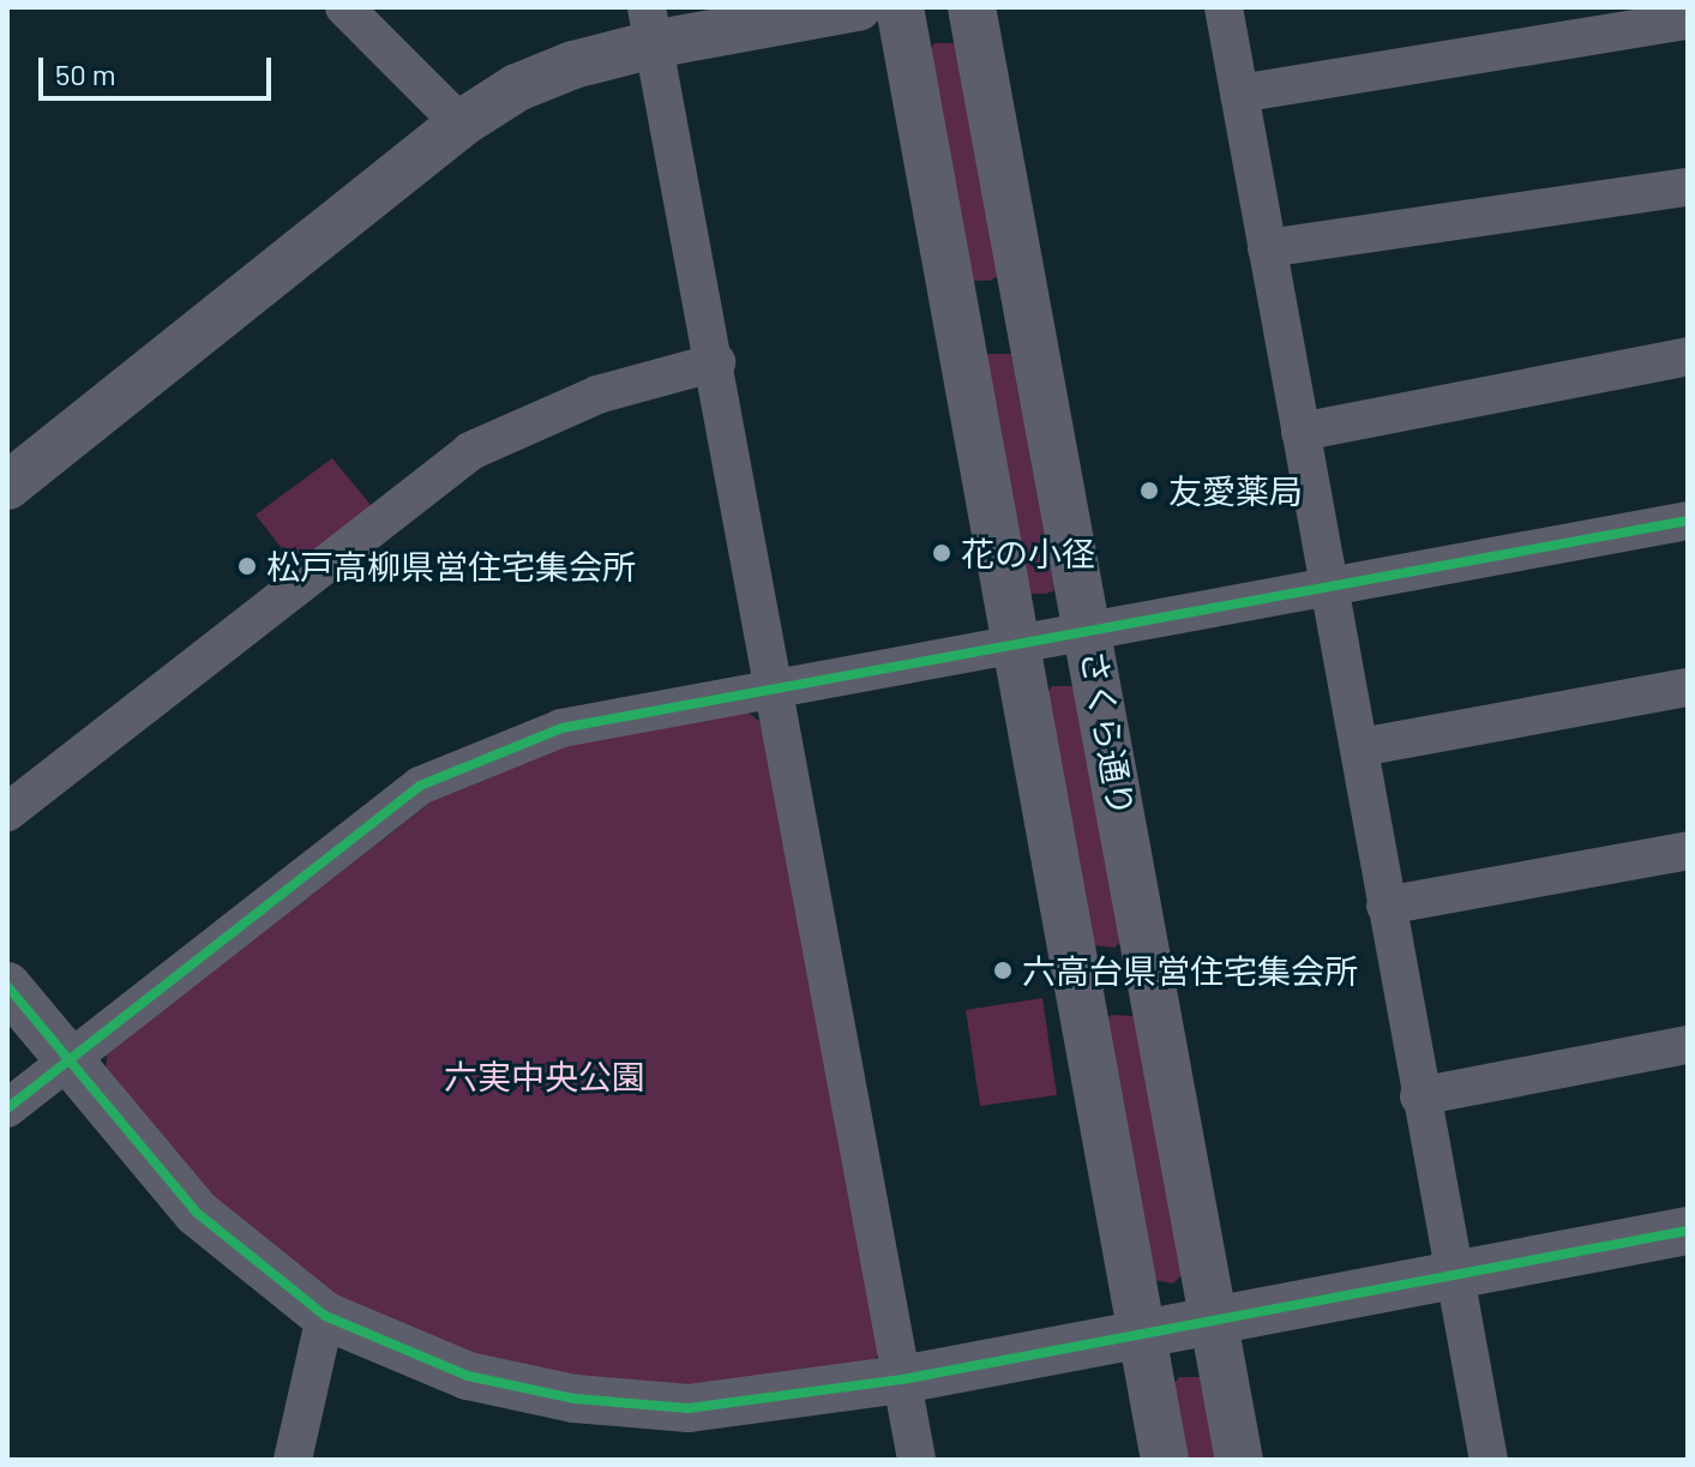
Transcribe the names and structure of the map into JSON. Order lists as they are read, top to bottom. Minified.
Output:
{"streets":{"street":["さくら通り"]},"parks":["六実中央公園"],"places":["友愛薬局","花の小径","松戸高柳県営住宅集会所","六高台県営住宅集会所"],"scale_bar":"50 m"}
